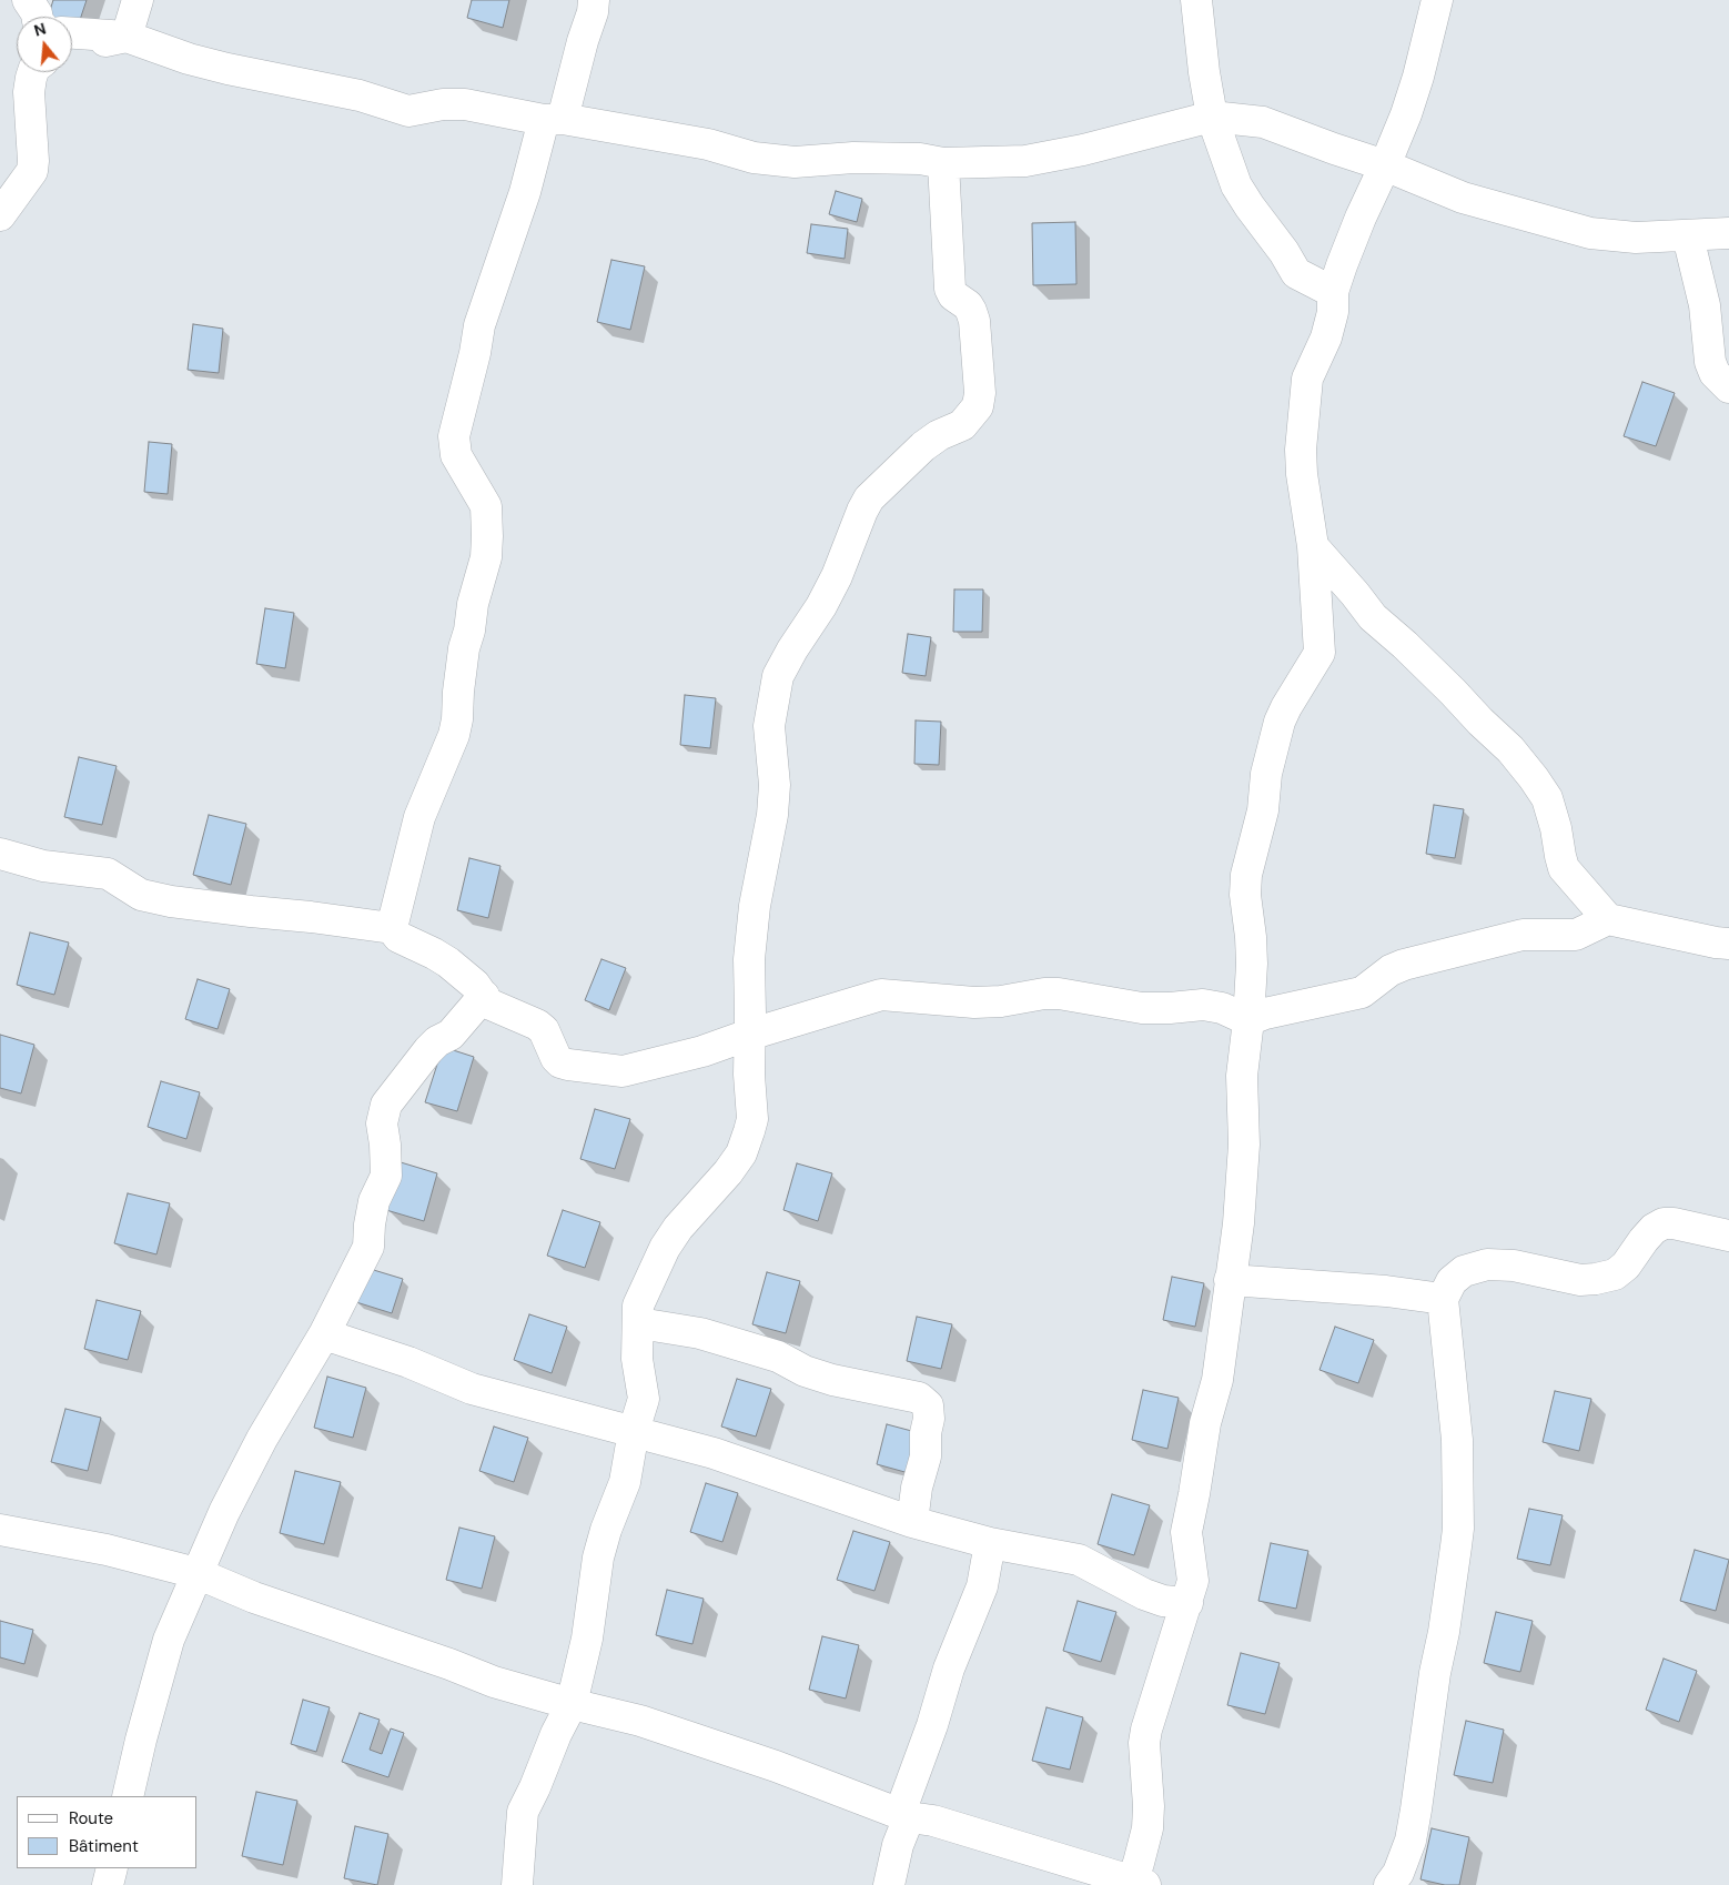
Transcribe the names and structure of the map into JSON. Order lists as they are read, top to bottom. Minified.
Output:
{"legend":["Route","Bâtiment"],"north":"top"}
